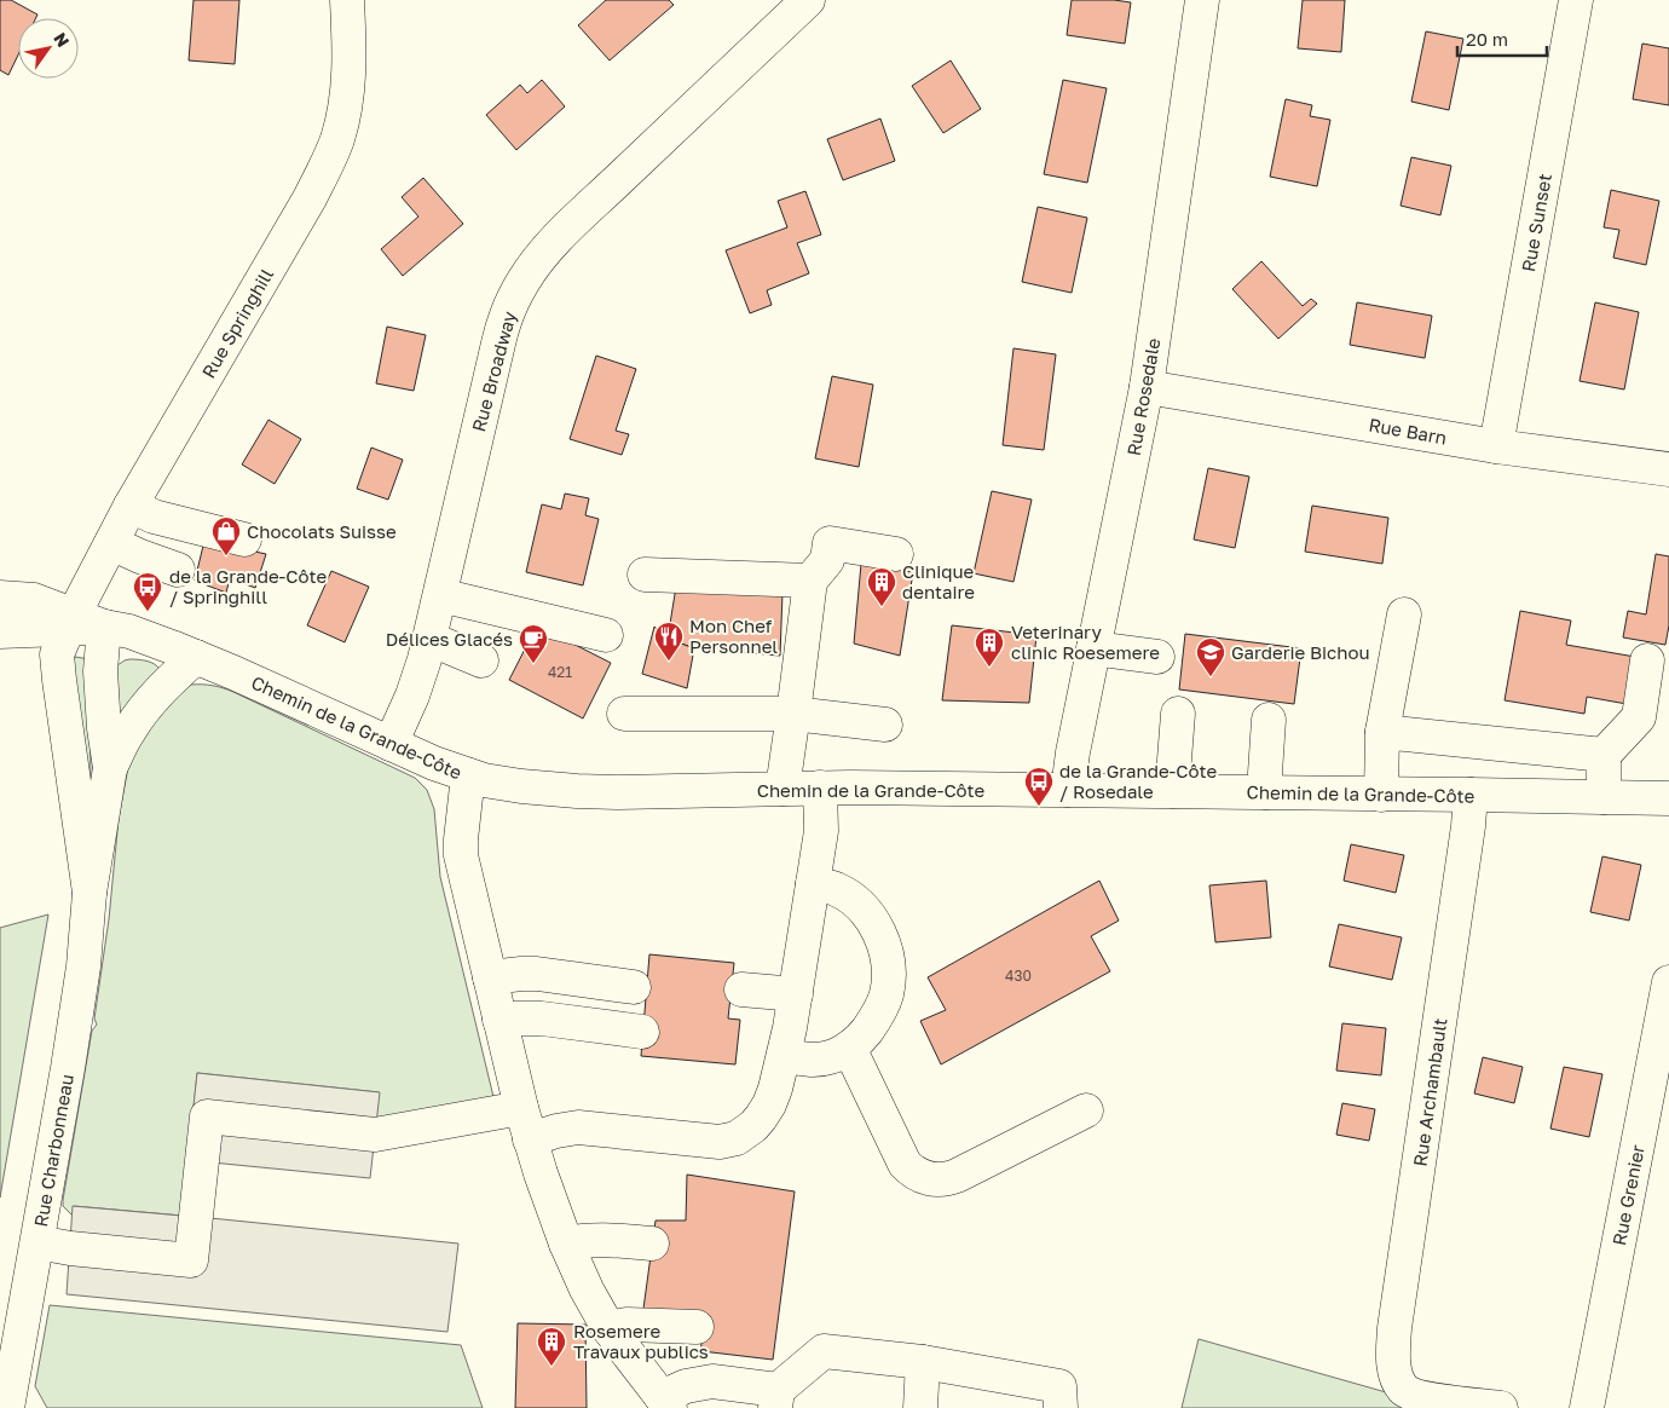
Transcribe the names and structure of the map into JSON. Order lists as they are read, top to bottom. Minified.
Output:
{"streets":{"street":["Rue Sunset","Rue Springhill","Rue Broadway","Rue Rosedale","Rue Barn","Chemin de la Grande-Côte","Rue Archambault","Rue Charbonneau","Rue Grenier"]},"crossings":[["Rue Sunset","Rue Barn"],["Rue Springhill","Chemin de la Grande-Côte"],["Rue Springhill","Rue Charbonneau"],["Rue Broadway","Chemin de la Grande-Côte"],["Rue Rosedale","Rue Barn"],["Rue Rosedale","Chemin de la Grande-Côte"],["Chemin de la Grande-Côte","Rue Archambault"],["Chemin de la Grande-Côte","Rue Charbonneau"]],"places":{"shop":["Chocolats Suisse"],"building":["Clinique dentaire","Veterinary clinic Roesemere","Rosemere Travaux publics"],"bus stop":["de la Grande-Côte / Springhill","de la Grande-Côte / Rosedale"],"restaurant":["Mon Chef Personnel"],"cafe":["Délices Glacés"],"school or university":["Garderie Bichou"]},"house_numbers":["421","430"],"scale_bar":"20 m","north":"top right"}
